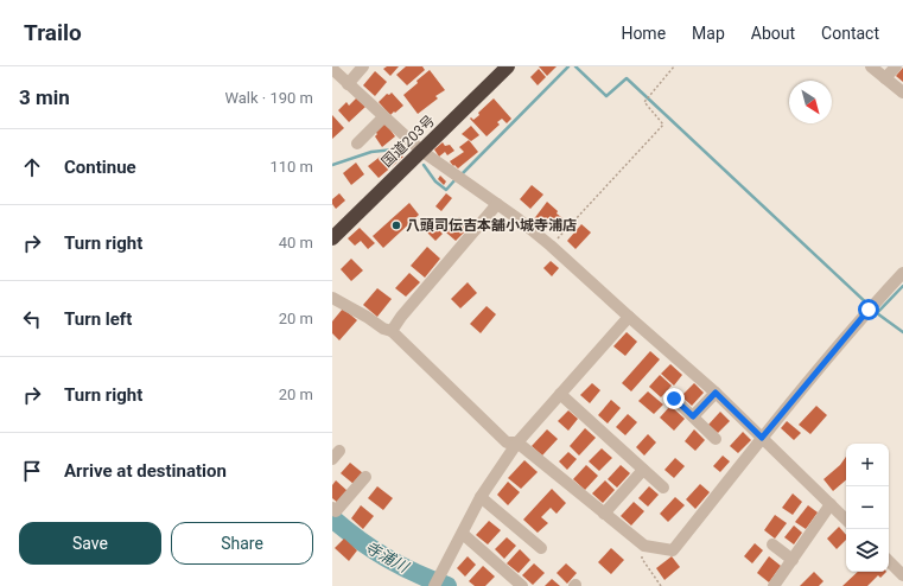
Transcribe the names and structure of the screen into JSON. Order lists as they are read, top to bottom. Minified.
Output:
{"streets":{"highway":["国道203号"]},"water":["寺浦川"],"places":["八頭司伝吉本舗小城寺浦店"],"north":"bottom right","page":{"header":"Trailo","nav":["Home","Map","About","Contact"],"heading":["3 min","Walk · 190 m"],"list":[["Continue","110 m"],["Turn right","40 m"],["Turn left","20 m"],["Turn right","20 m"],"Arrive at destination"],"map_buttons":["+","−"],"buttons":["Save","Share"]}}
